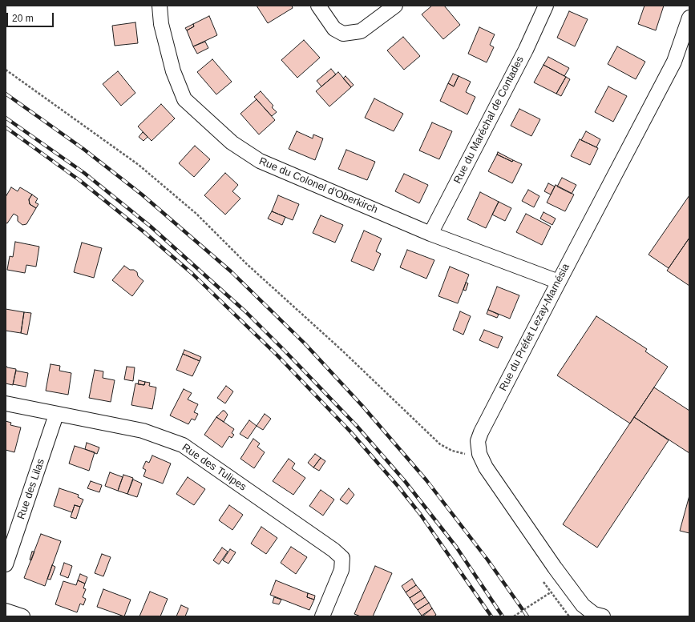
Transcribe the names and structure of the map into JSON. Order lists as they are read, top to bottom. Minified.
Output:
{"streets":{"street":["Rue du Maréchal de Contades","Rue du Colonel d'Oberkirch","Rue du Préfet Lezay-Marnésia","Rue des Tulipes","Rue des Lilas"]},"crossings":[["Rue du Maréchal de Contades","Rue du Colonel d'Oberkirch"],["Rue du Colonel d'Oberkirch","Rue du Préfet Lezay-Marnésia"],["Rue des Tulipes","Rue des Lilas"]],"scale_bar":"20 m"}
